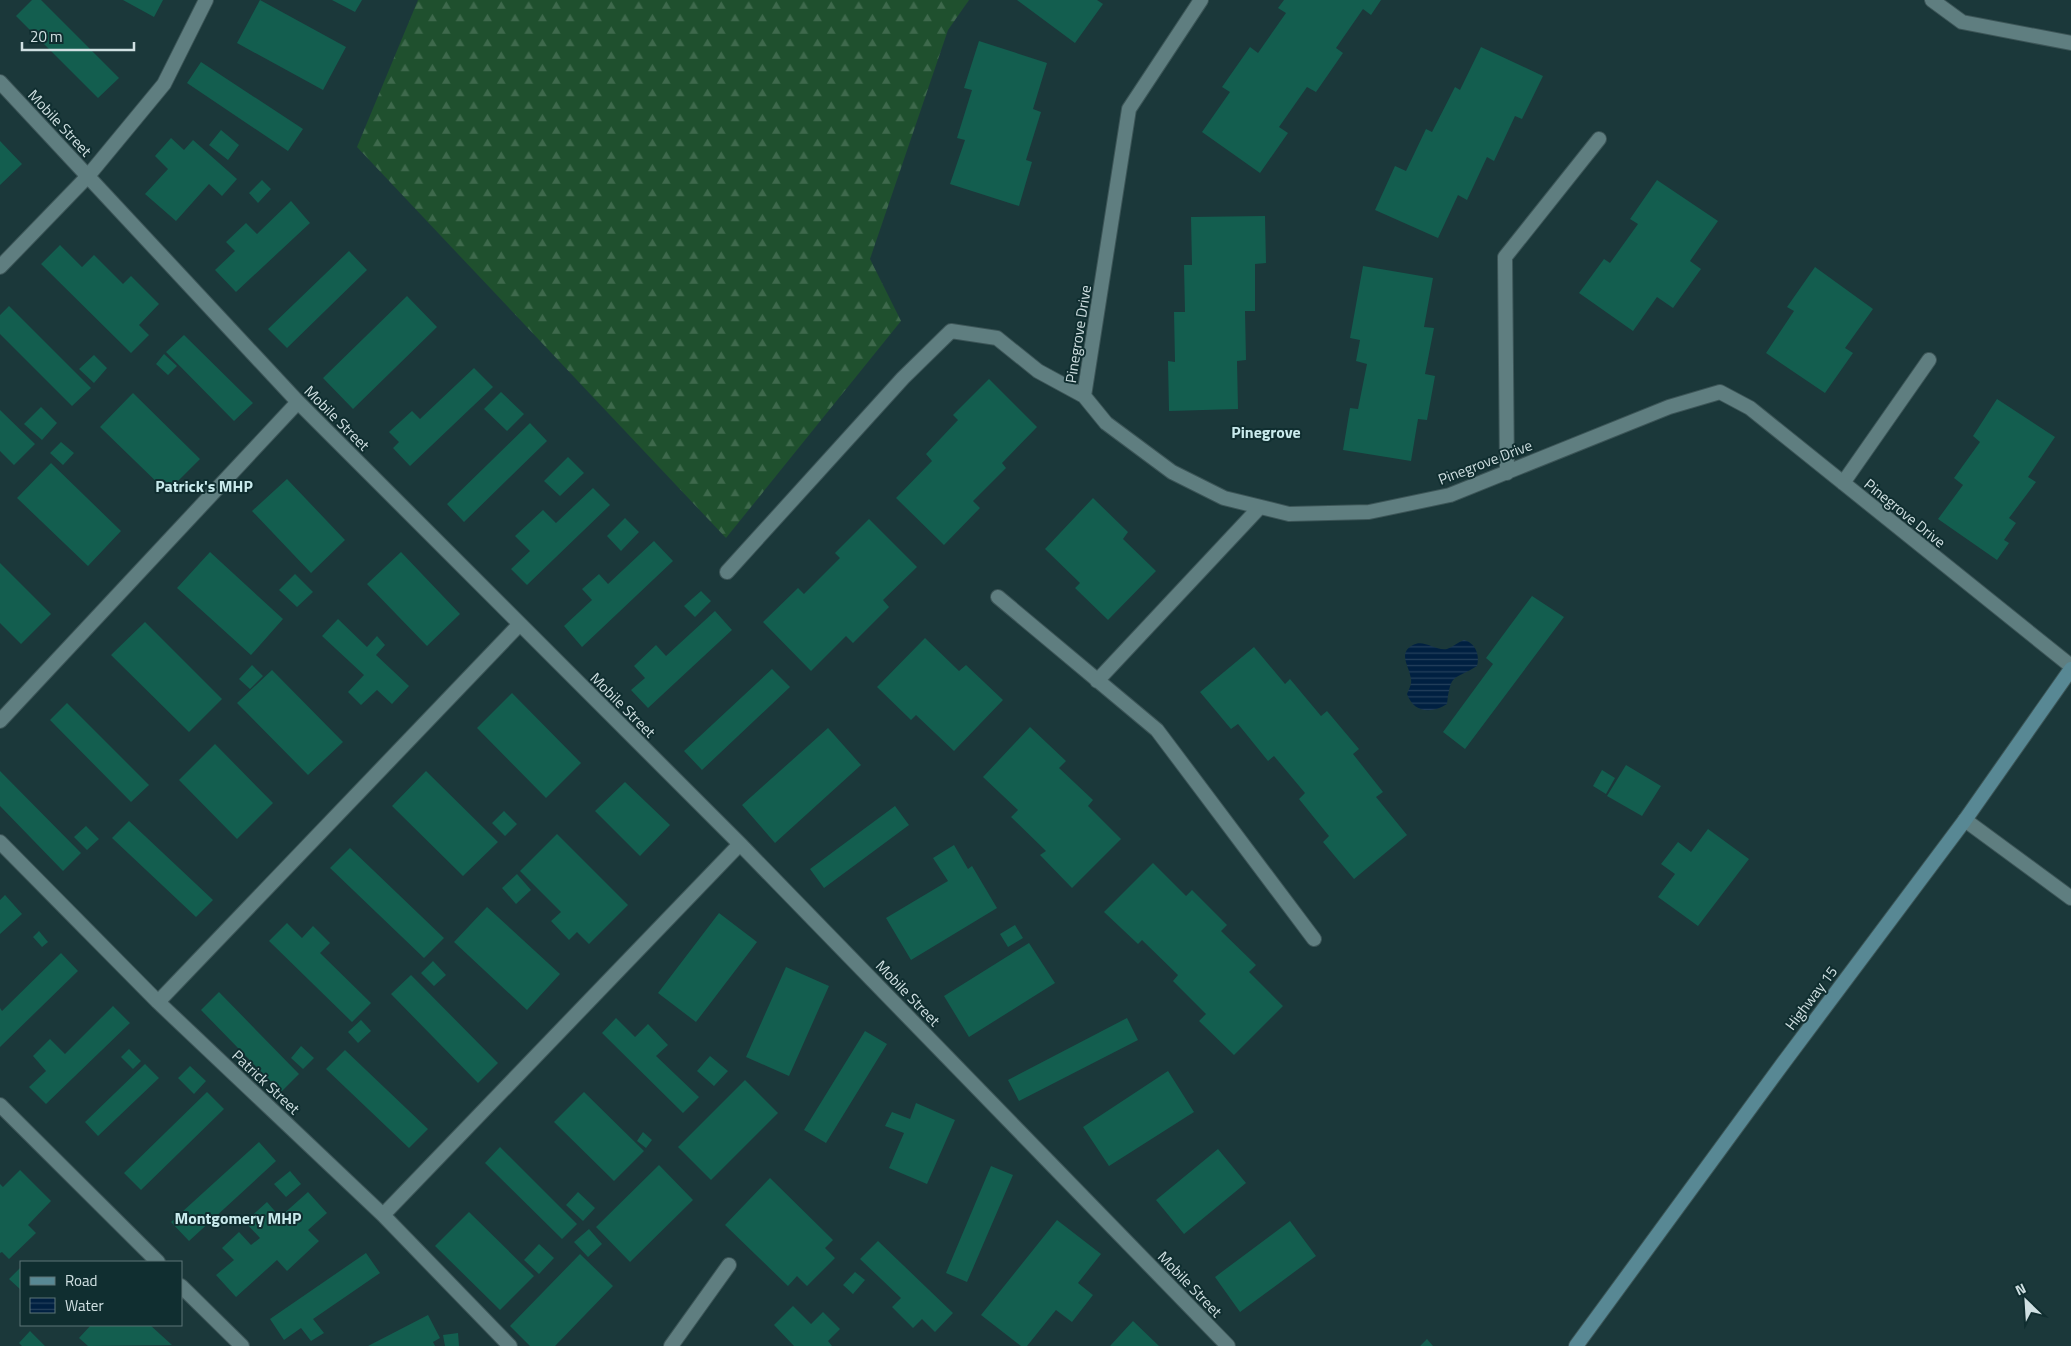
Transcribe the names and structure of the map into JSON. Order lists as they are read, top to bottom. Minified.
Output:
{"streets":{"main road":["Highway 15"],"street":["Mobile Street","Pinegrove Drive","Patrick Street"]},"crossings":[["Pinegrove Drive","Highway 15"]],"districts":["Pinegrove","Patrick's MHP","Montgomery MHP"],"legend":["Road","Water"],"scale_bar":"20 m","north":"top left"}
